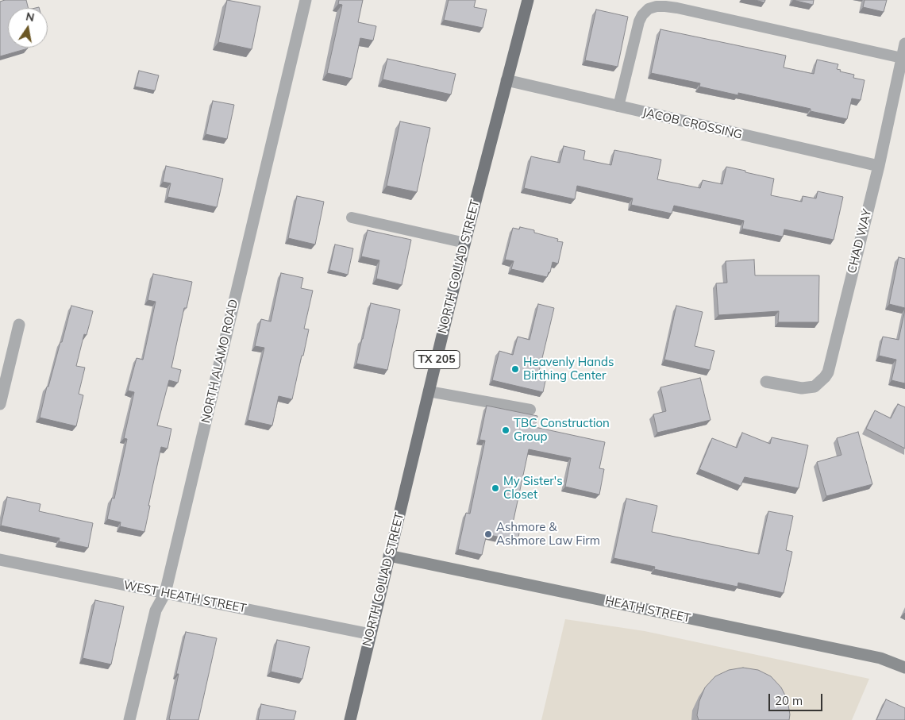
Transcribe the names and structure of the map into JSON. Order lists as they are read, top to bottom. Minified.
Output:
{"streets":{"main road":["NORTH GOLIAD STREET","TX 205"],"street":["JACOB CROSSING","CHAD WAY","NORTH ALAMO ROAD","WEST HEATH STREET","HEATH STREET"]},"crossings":[["JACOB CROSSING","CHAD WAY"],["JACOB CROSSING","NORTH GOLIAD STREET"],["NORTH GOLIAD STREET","WEST HEATH STREET"],["NORTH GOLIAD STREET","HEATH STREET"],["NORTH ALAMO ROAD","WEST HEATH STREET"]],"places":["Heavenly Hands Birthing Center","TBC Construction Group","My Sister's Closet","Ashmore & Ashmore Law Firm"],"scale_bar":"20 m","north":"top"}
